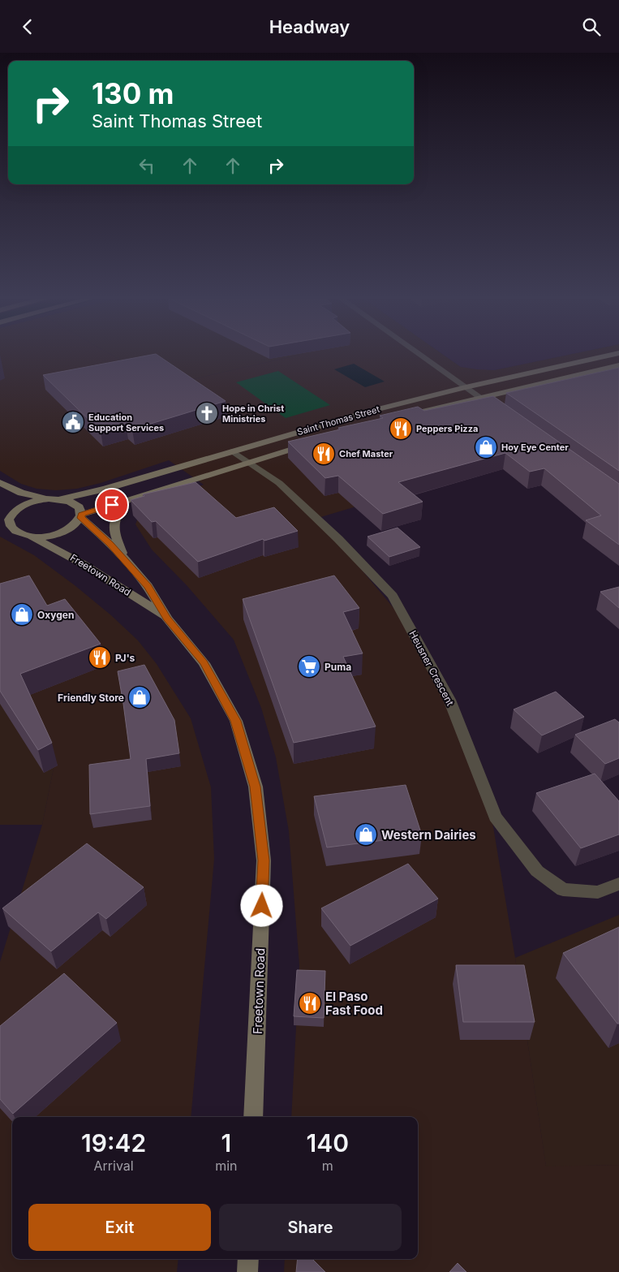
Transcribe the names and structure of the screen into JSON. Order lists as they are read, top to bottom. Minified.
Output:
{"streets":{"main road":["Saint Thomas Street","Freetown Road"],"street":["Heusner Crescent"]},"crossings":[["Saint Thomas Street","Freetown Road"],["Saint Thomas Street","Heusner Crescent"]],"places":{"church":["Hope in Christ Ministries"],"public building":["Education Support Services"],"restaurant":["Peppers Pizza","Chef Master","PJ's","El Paso Fast Food"],"shop":["Hoy Eye Center","Oxygen","Friendly Store","Western Dairies"],"supermarket":["Puma"]},"page":{"header":"Headway","turn":["130 m","Saint Thomas Street"],"eta":["19:42","Arrival","1","min","140","m"],"buttons":["Exit","Share"]}}
